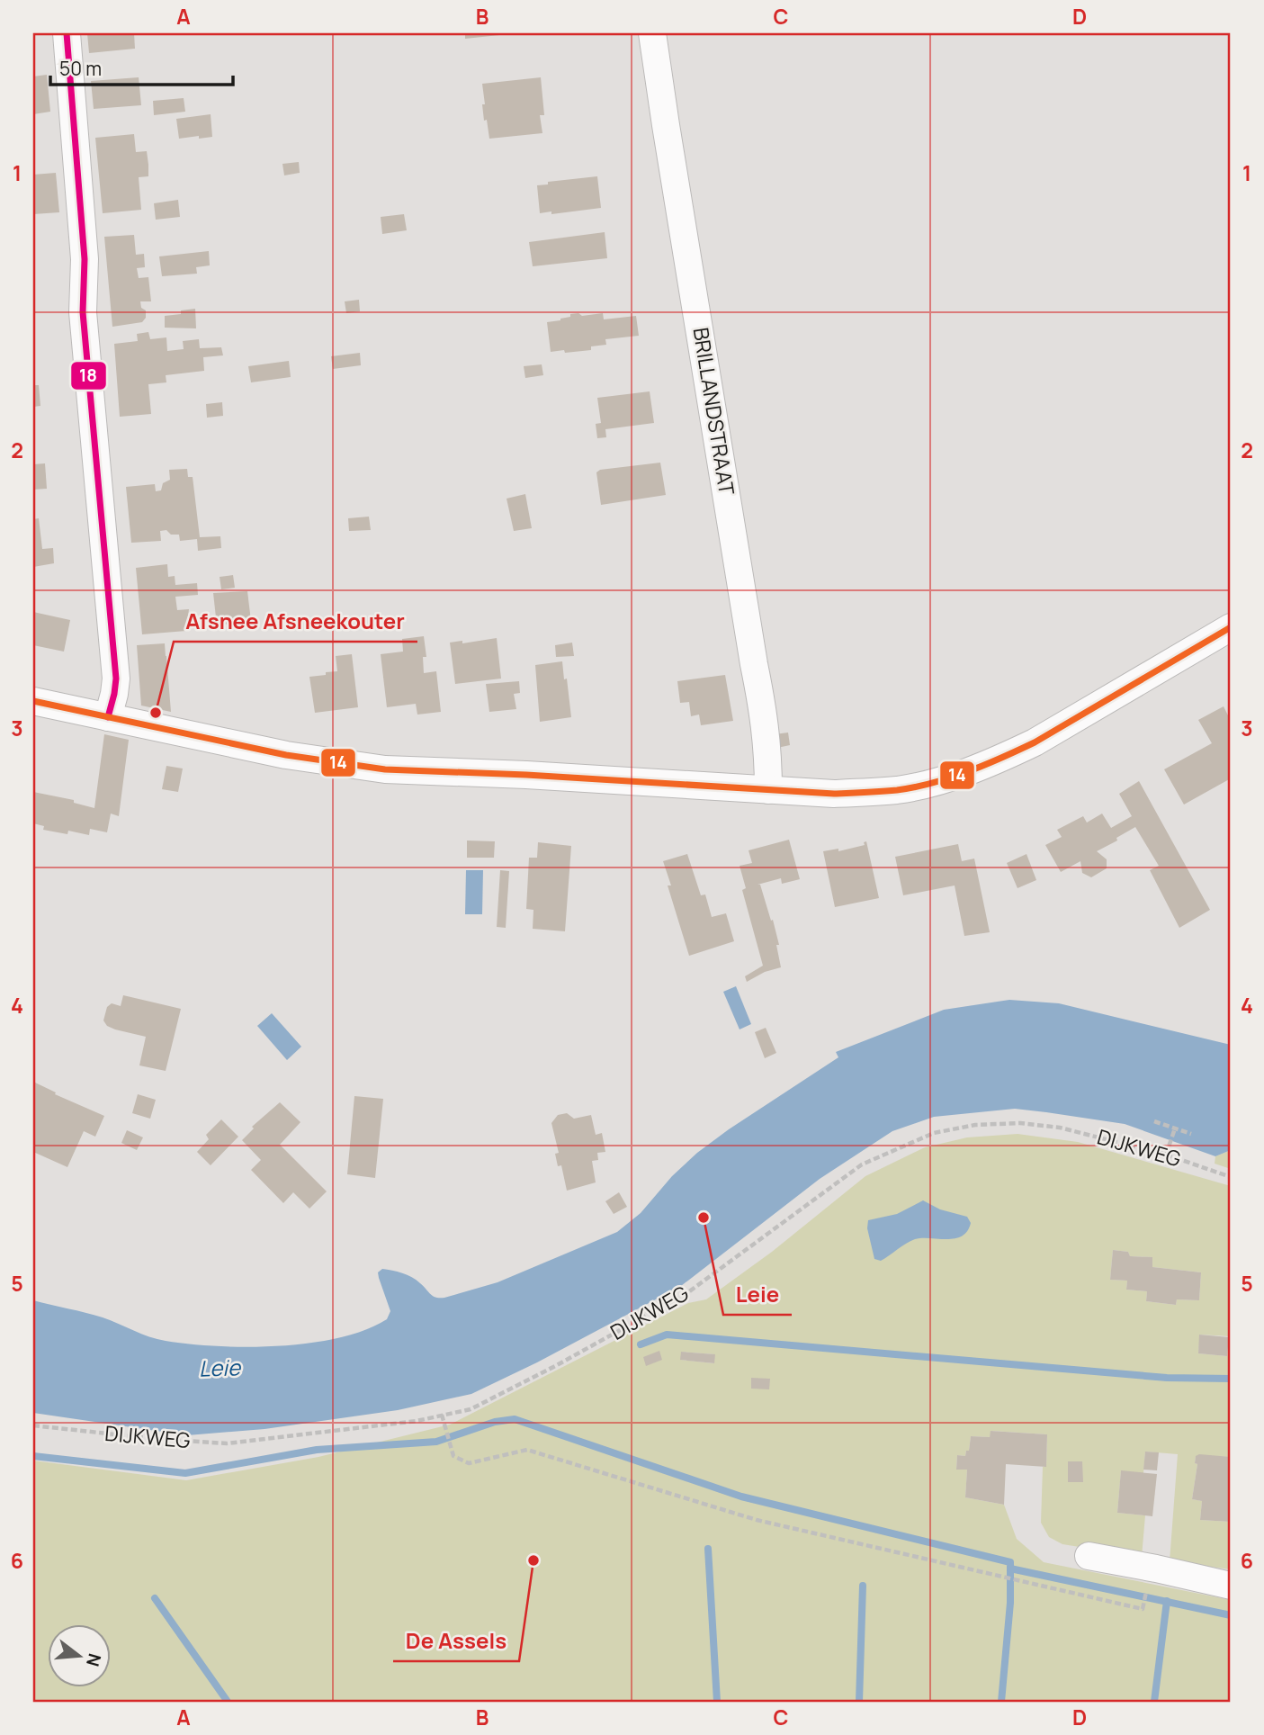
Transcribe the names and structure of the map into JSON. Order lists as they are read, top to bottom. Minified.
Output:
{"streets":{"street":["BRILLANDSTRAAT"],"path":["DIJKWEG"]},"water":["Leie"],"places":["Afsnee Afsneekouter","Leie","De Assels"],"lines":["transit line 18","transit line 14"],"scale_bar":"50 m","north":"right","grid":{"columns":["A","B","C","D"],"rows":["1","2","3","4","5","6"]}}
